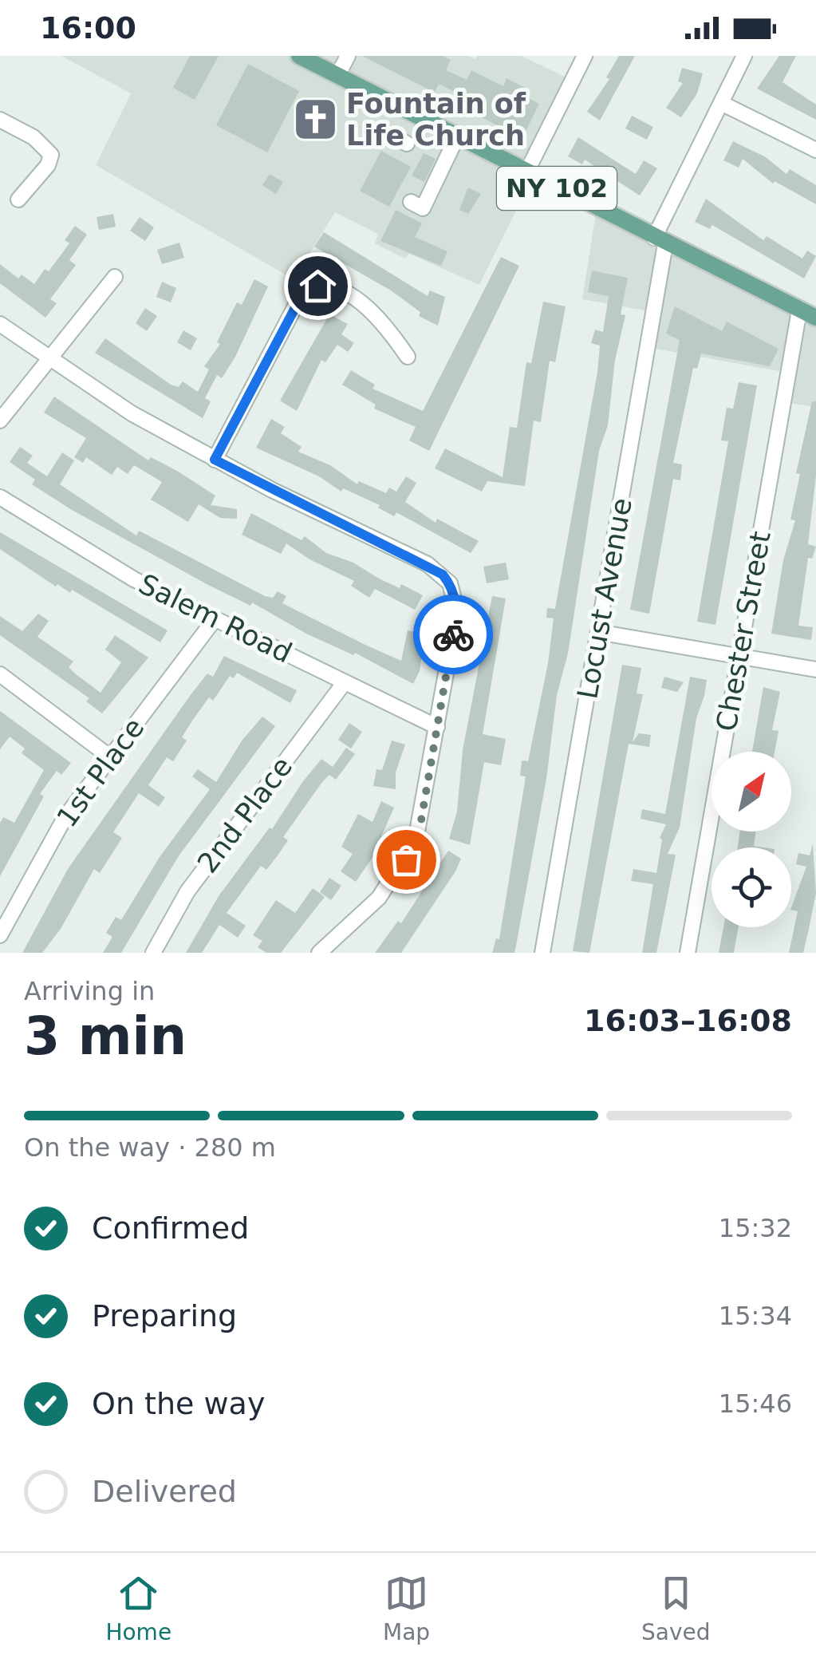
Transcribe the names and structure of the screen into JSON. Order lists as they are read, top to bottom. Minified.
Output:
{"streets":{"main road":["NY 102"],"street":["Locust Avenue","Salem Road","Chester Street","1st Place","2nd Place"]},"crossings":[["NY 102","Locust Avenue"],["NY 102","Chester Street"],["Salem Road","1st Place"],["Salem Road","2nd Place"]],"places":{"church":["Fountain of Life Church"]},"north":"top right","page":{"status":"16:00","heading":["3 min","Arriving in","16:03–16:08"],"bar":"On the way · 280 m","list":[["Confirmed","15:32"],["Preparing","15:34"],["On the way","15:46"],"Delivered"],"tabs":["Home","Map","Saved"]}}
